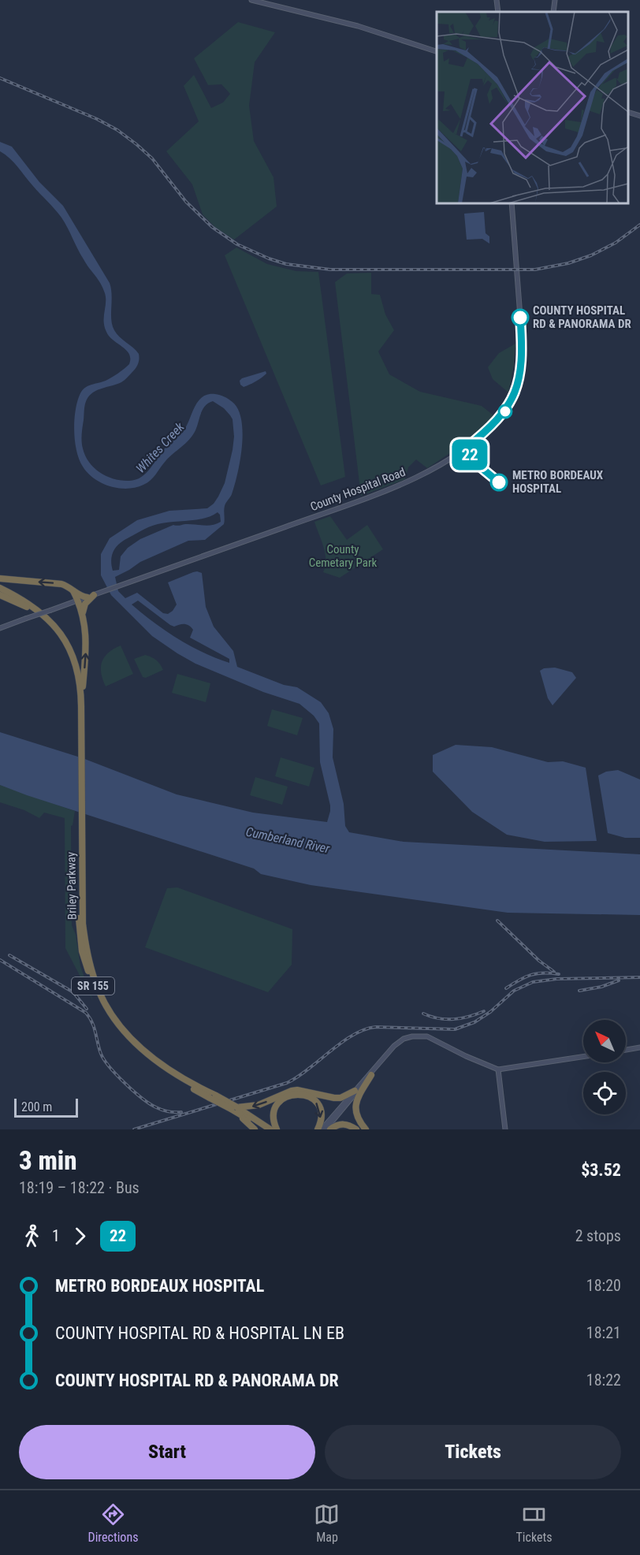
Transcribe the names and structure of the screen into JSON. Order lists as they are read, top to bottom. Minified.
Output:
{"streets":{"highway":["Briley Parkway","SR 155"],"main road":["County Hospital Road"]},"water":["Whites Creek","Cumberland River"],"parks":["County Cemetary Park"],"places":["COUNTY HOSPITAL RD & PANORAMA DR","METRO BORDEAUX HOSPITAL"],"lines":["bus line 22"],"scale_bar":"200 m","north":"top left","page":{"on_map":"22","scale":"200 m","heading":["3 min","18:19 – 18:22 · Bus","$3.52"],"legs":["1","22","2 stops"],"list":[{"name":"METRO BORDEAUX HOSPITAL","value":"18:20"},{"name":"COUNTY HOSPITAL RD & HOSPITAL LN EB","value":"18:21"},{"name":"COUNTY HOSPITAL RD & PANORAMA DR","value":"18:22"}],"buttons":["Start","Tickets"],"tabs":["Directions","Map","Tickets"]}}
